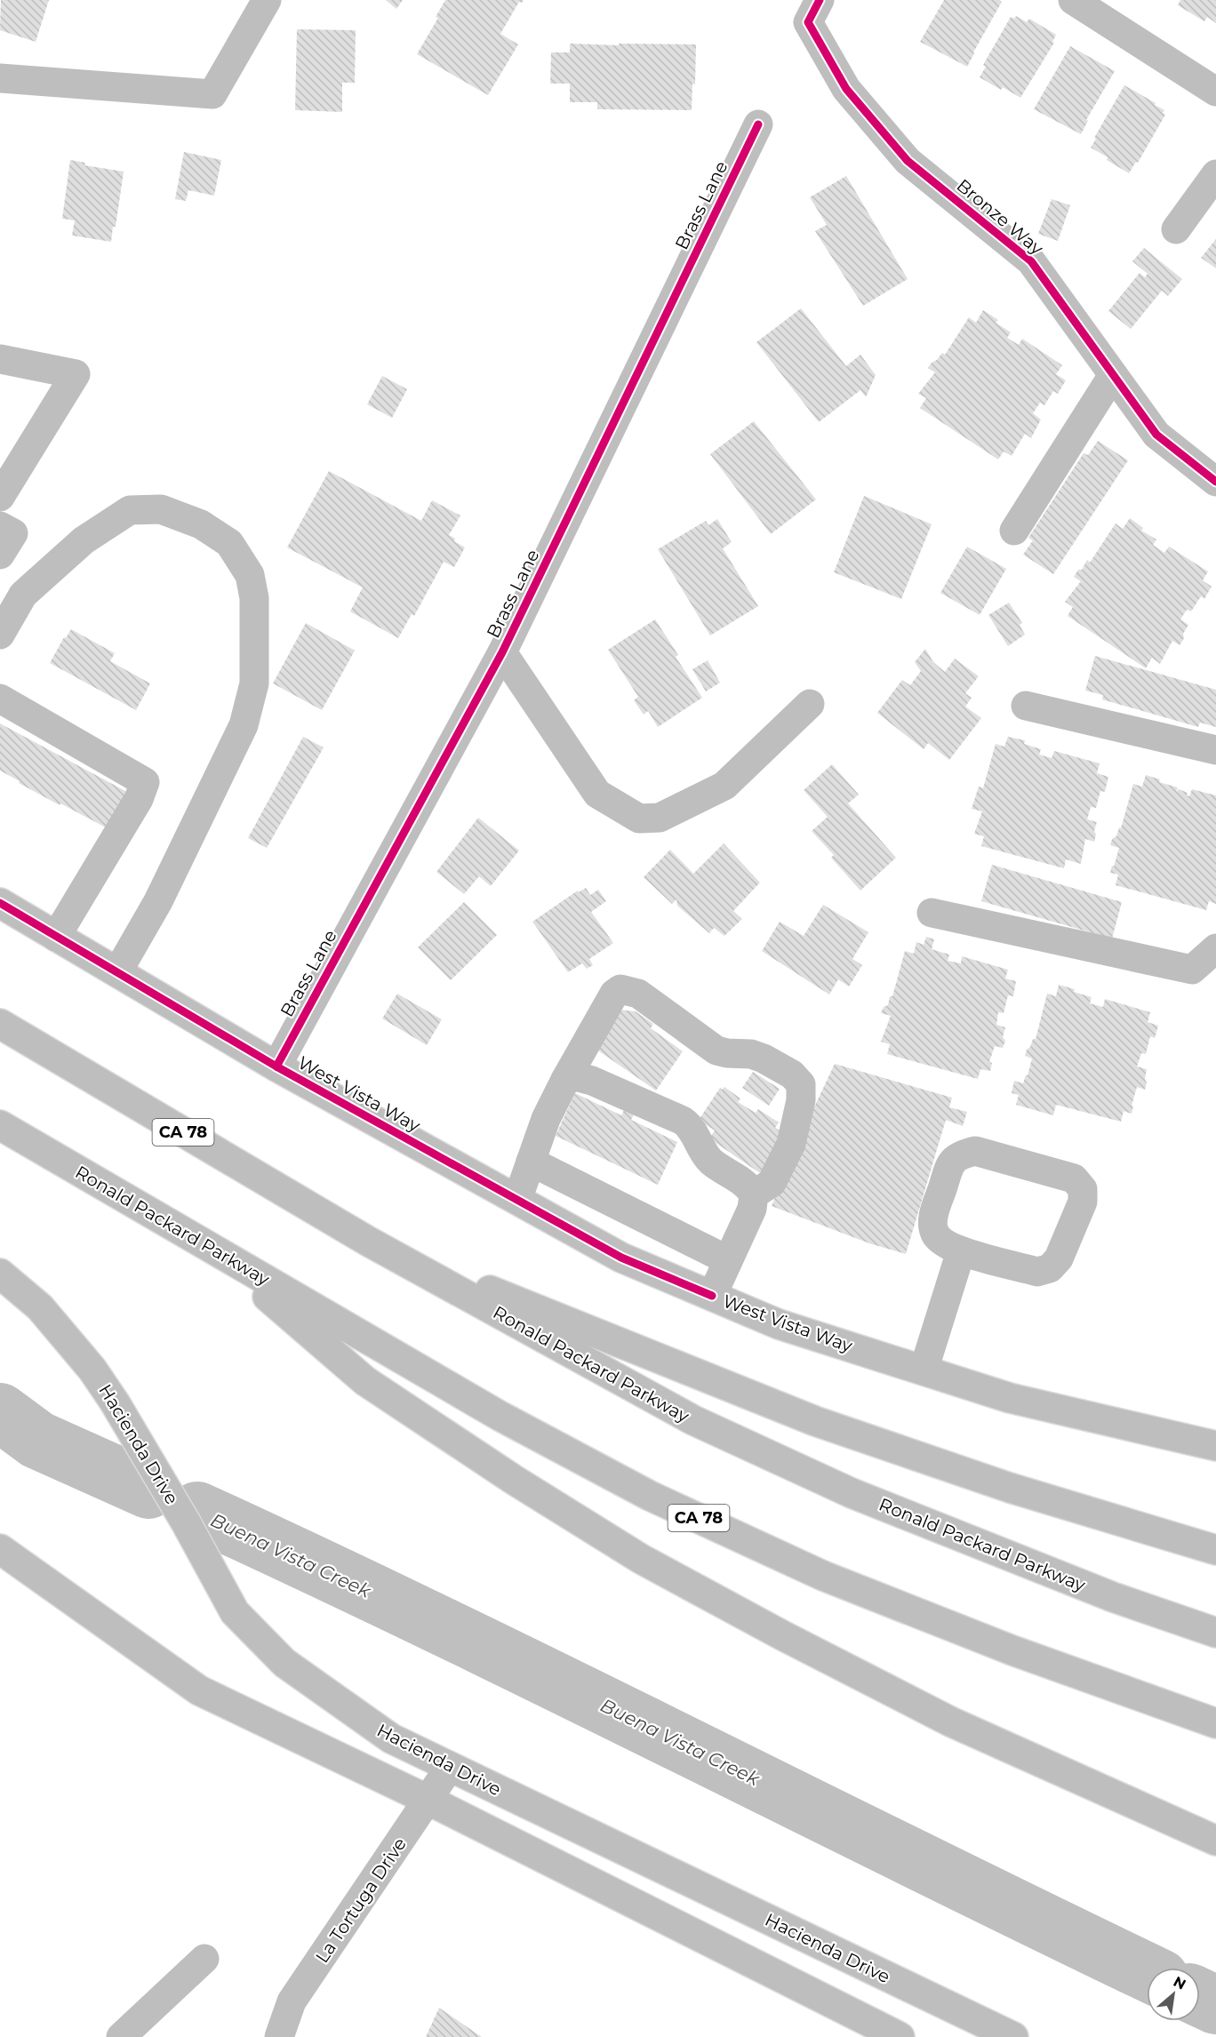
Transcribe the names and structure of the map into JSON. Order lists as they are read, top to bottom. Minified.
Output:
{"streets":{"main road":["Brass Lane","Bronze Way","West Vista Way","CA 78","Ronald Packard Parkway","Hacienda Drive","La Tortuga Drive"]},"crossings":[["Brass Lane","West Vista Way"],["Hacienda Drive","La Tortuga Drive"]],"water":["Buena Vista Creek"],"north":"top right"}
